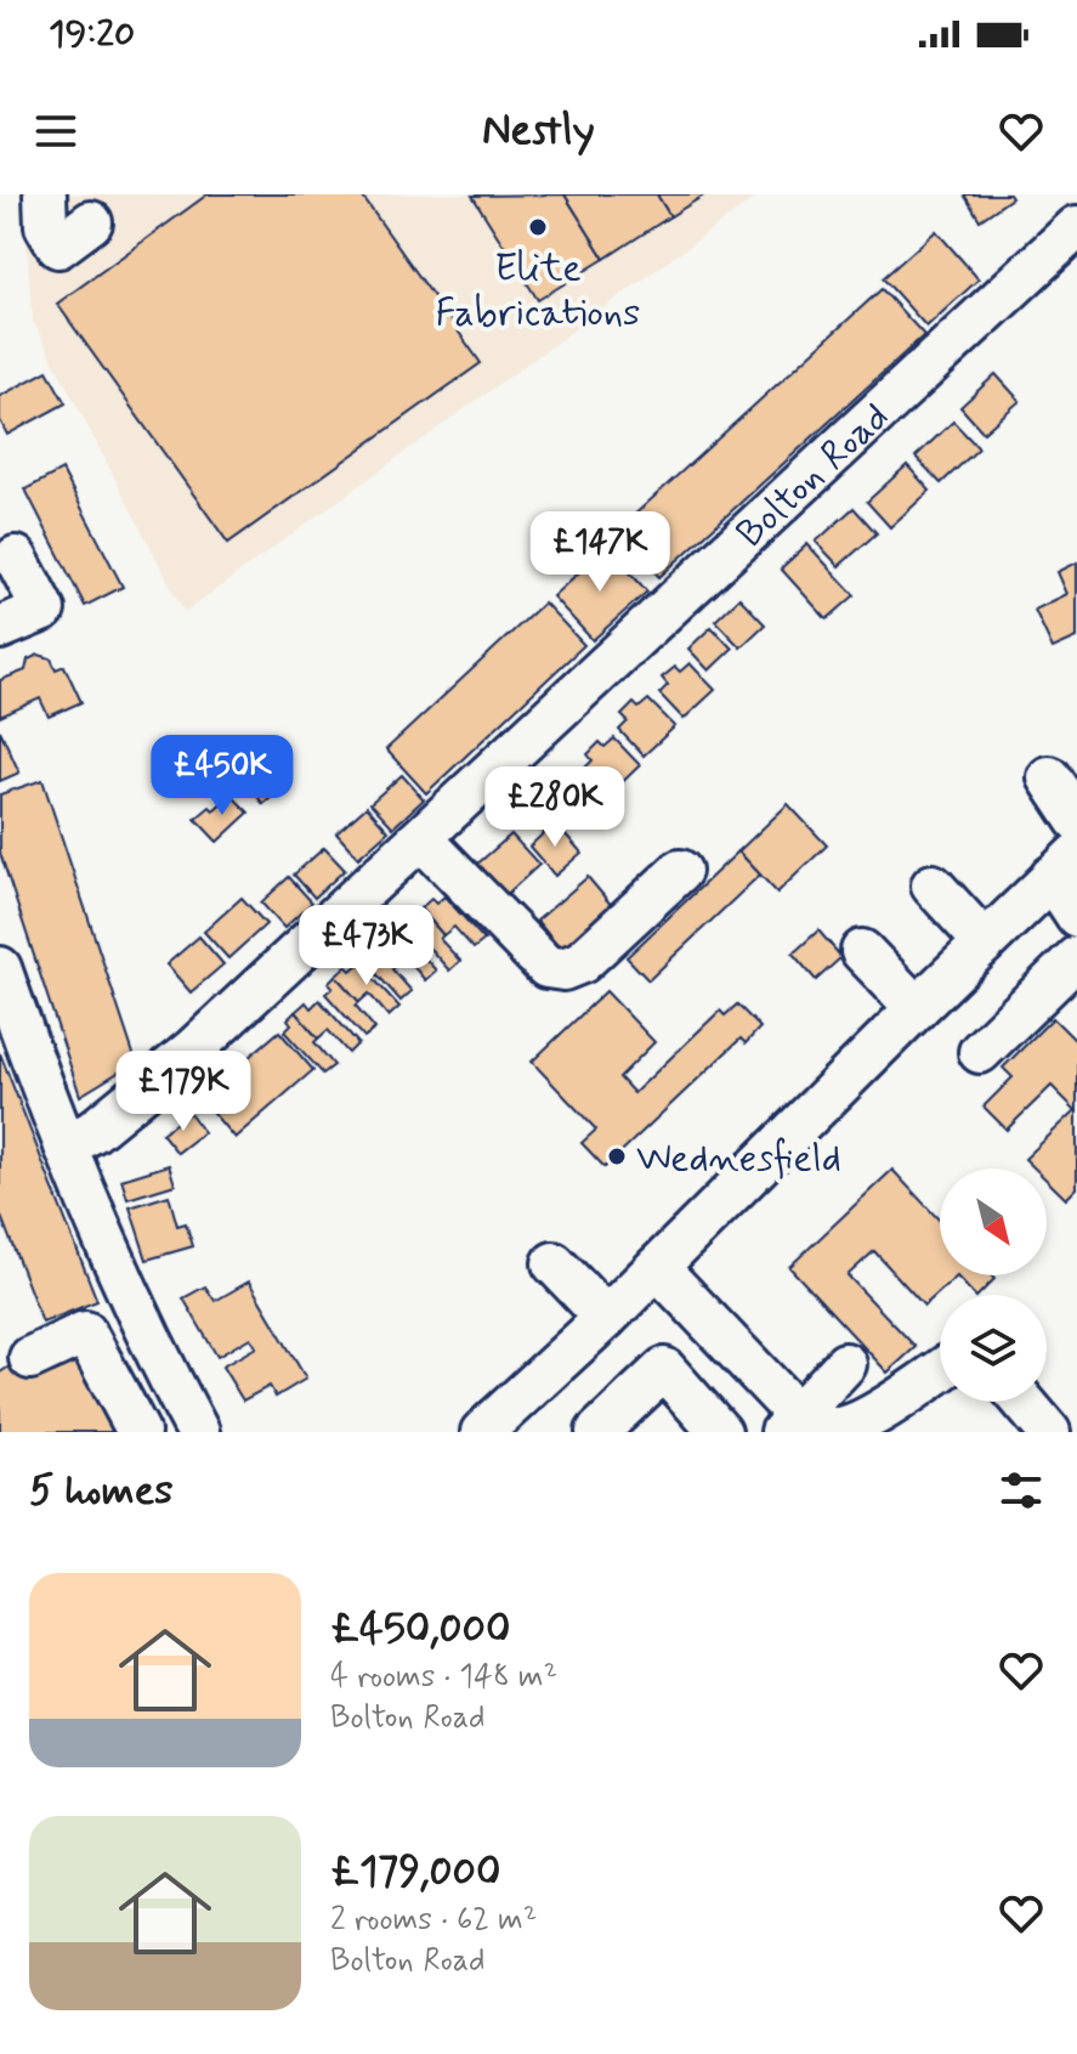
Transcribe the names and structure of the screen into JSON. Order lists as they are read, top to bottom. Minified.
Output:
{"streets":{"street":["Bolton Road"]},"places":["Elite Fabrications","Wednesfield"],"north":"bottom right","page":{"status":"19:20","header":"Nestly","price":["£147K","£450K","£280K","£473K","£179K"],"heading":"5 homes","list":[{"name":"£450,000","note":"4 rooms · 148 m² · Bolton Road"},{"name":"£179,000","note":"2 rooms · 62 m² · Bolton Road"}]}}
